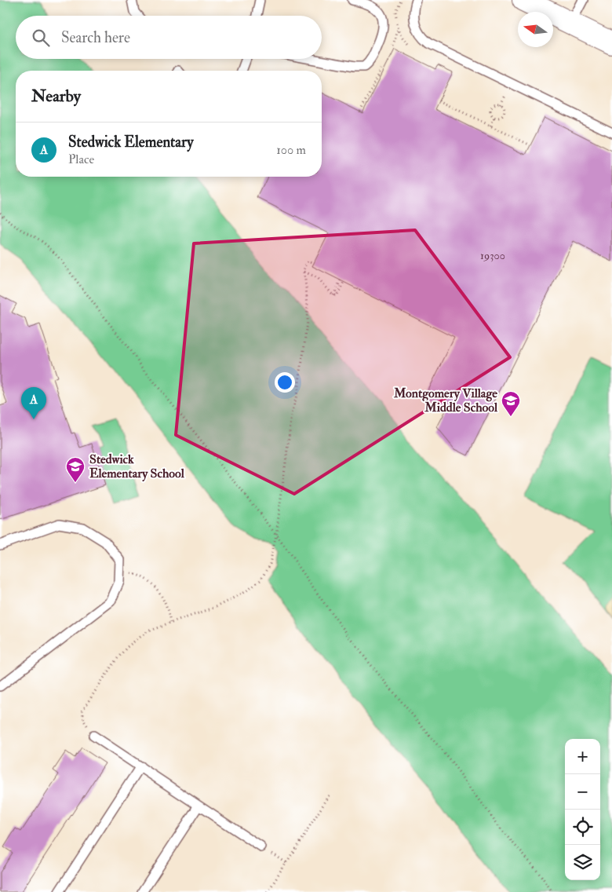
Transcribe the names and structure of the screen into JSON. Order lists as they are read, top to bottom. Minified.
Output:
{"places":{"school or university":["Montgomery Village Middle School","Stedwick Elementary School"]},"house_numbers":["19300"],"north":"left","page":{"search":"Search here","heading":"Nearby","list":[{"mark":"A","name":"Stedwick Elementary","note":"Place","value":"100 m"}],"pins":"A","map_buttons":["+","−"]}}
